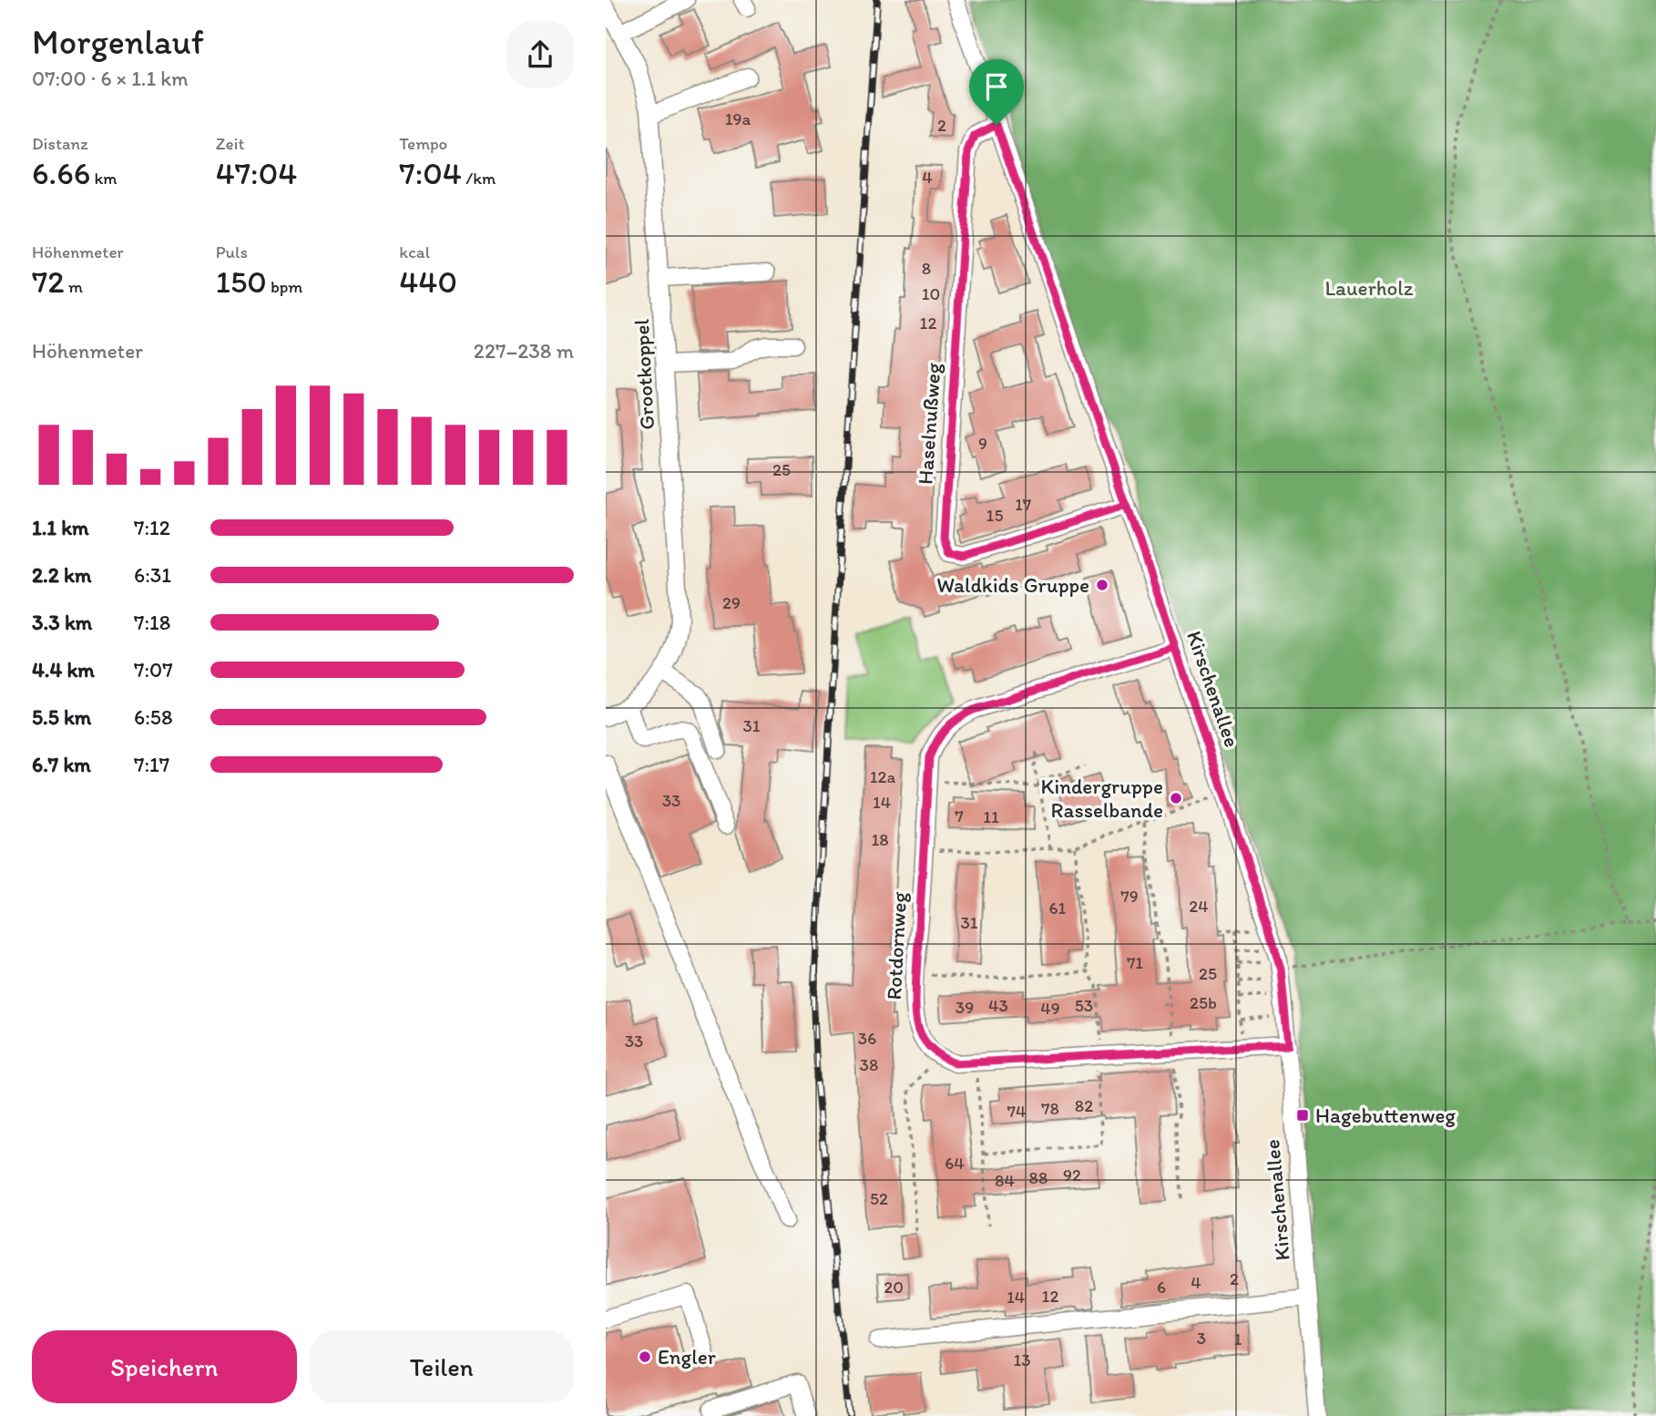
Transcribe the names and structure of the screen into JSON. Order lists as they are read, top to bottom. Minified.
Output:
{"streets":{"street":["Grootkoppel","Haselnußweg","Kirschenallee","Rotdornweg"]},"crossings":[["Haselnußweg","Kirschenallee"],["Kirschenallee","Rotdornweg"]],"parks":["Lauerholz"],"places":{"other":["Waldkids Gruppe","Kindergruppe Rasselbande","Engler"],"transit":["Hagebuttenweg"]},"house_numbers":["19a","2","4","8","10","12","9","25","17","15","29","31","12a","33","14","7","11","18","79","24","61","31","71","25","25b","43","53","39","49","36","33","38","82","78","74","64","92","88","84","52","2","4","20","6","12","14","3","1","13"],"page":{"heading":["Morgenlauf","07:00 · 6 × 1.1 km"],"stats":[["Distanz","6.66 km"],["Zeit","47:04"],["Tempo","7:04 /km"],["Höhenmeter","72 m"],["Puls","150 bpm"],["kcal","440"]],"chart":["Höhenmeter","227–238 m"],"list":[{"name":"1.1 km","note":"7:12"},{"name":"2.2 km","note":"6:31"},{"name":"3.3 km","note":"7:18"},{"name":"4.4 km","note":"7:07"},{"name":"5.5 km","note":"6:58"},{"name":"6.7 km","note":"7:17"}],"buttons":["Speichern","Teilen"]}}
